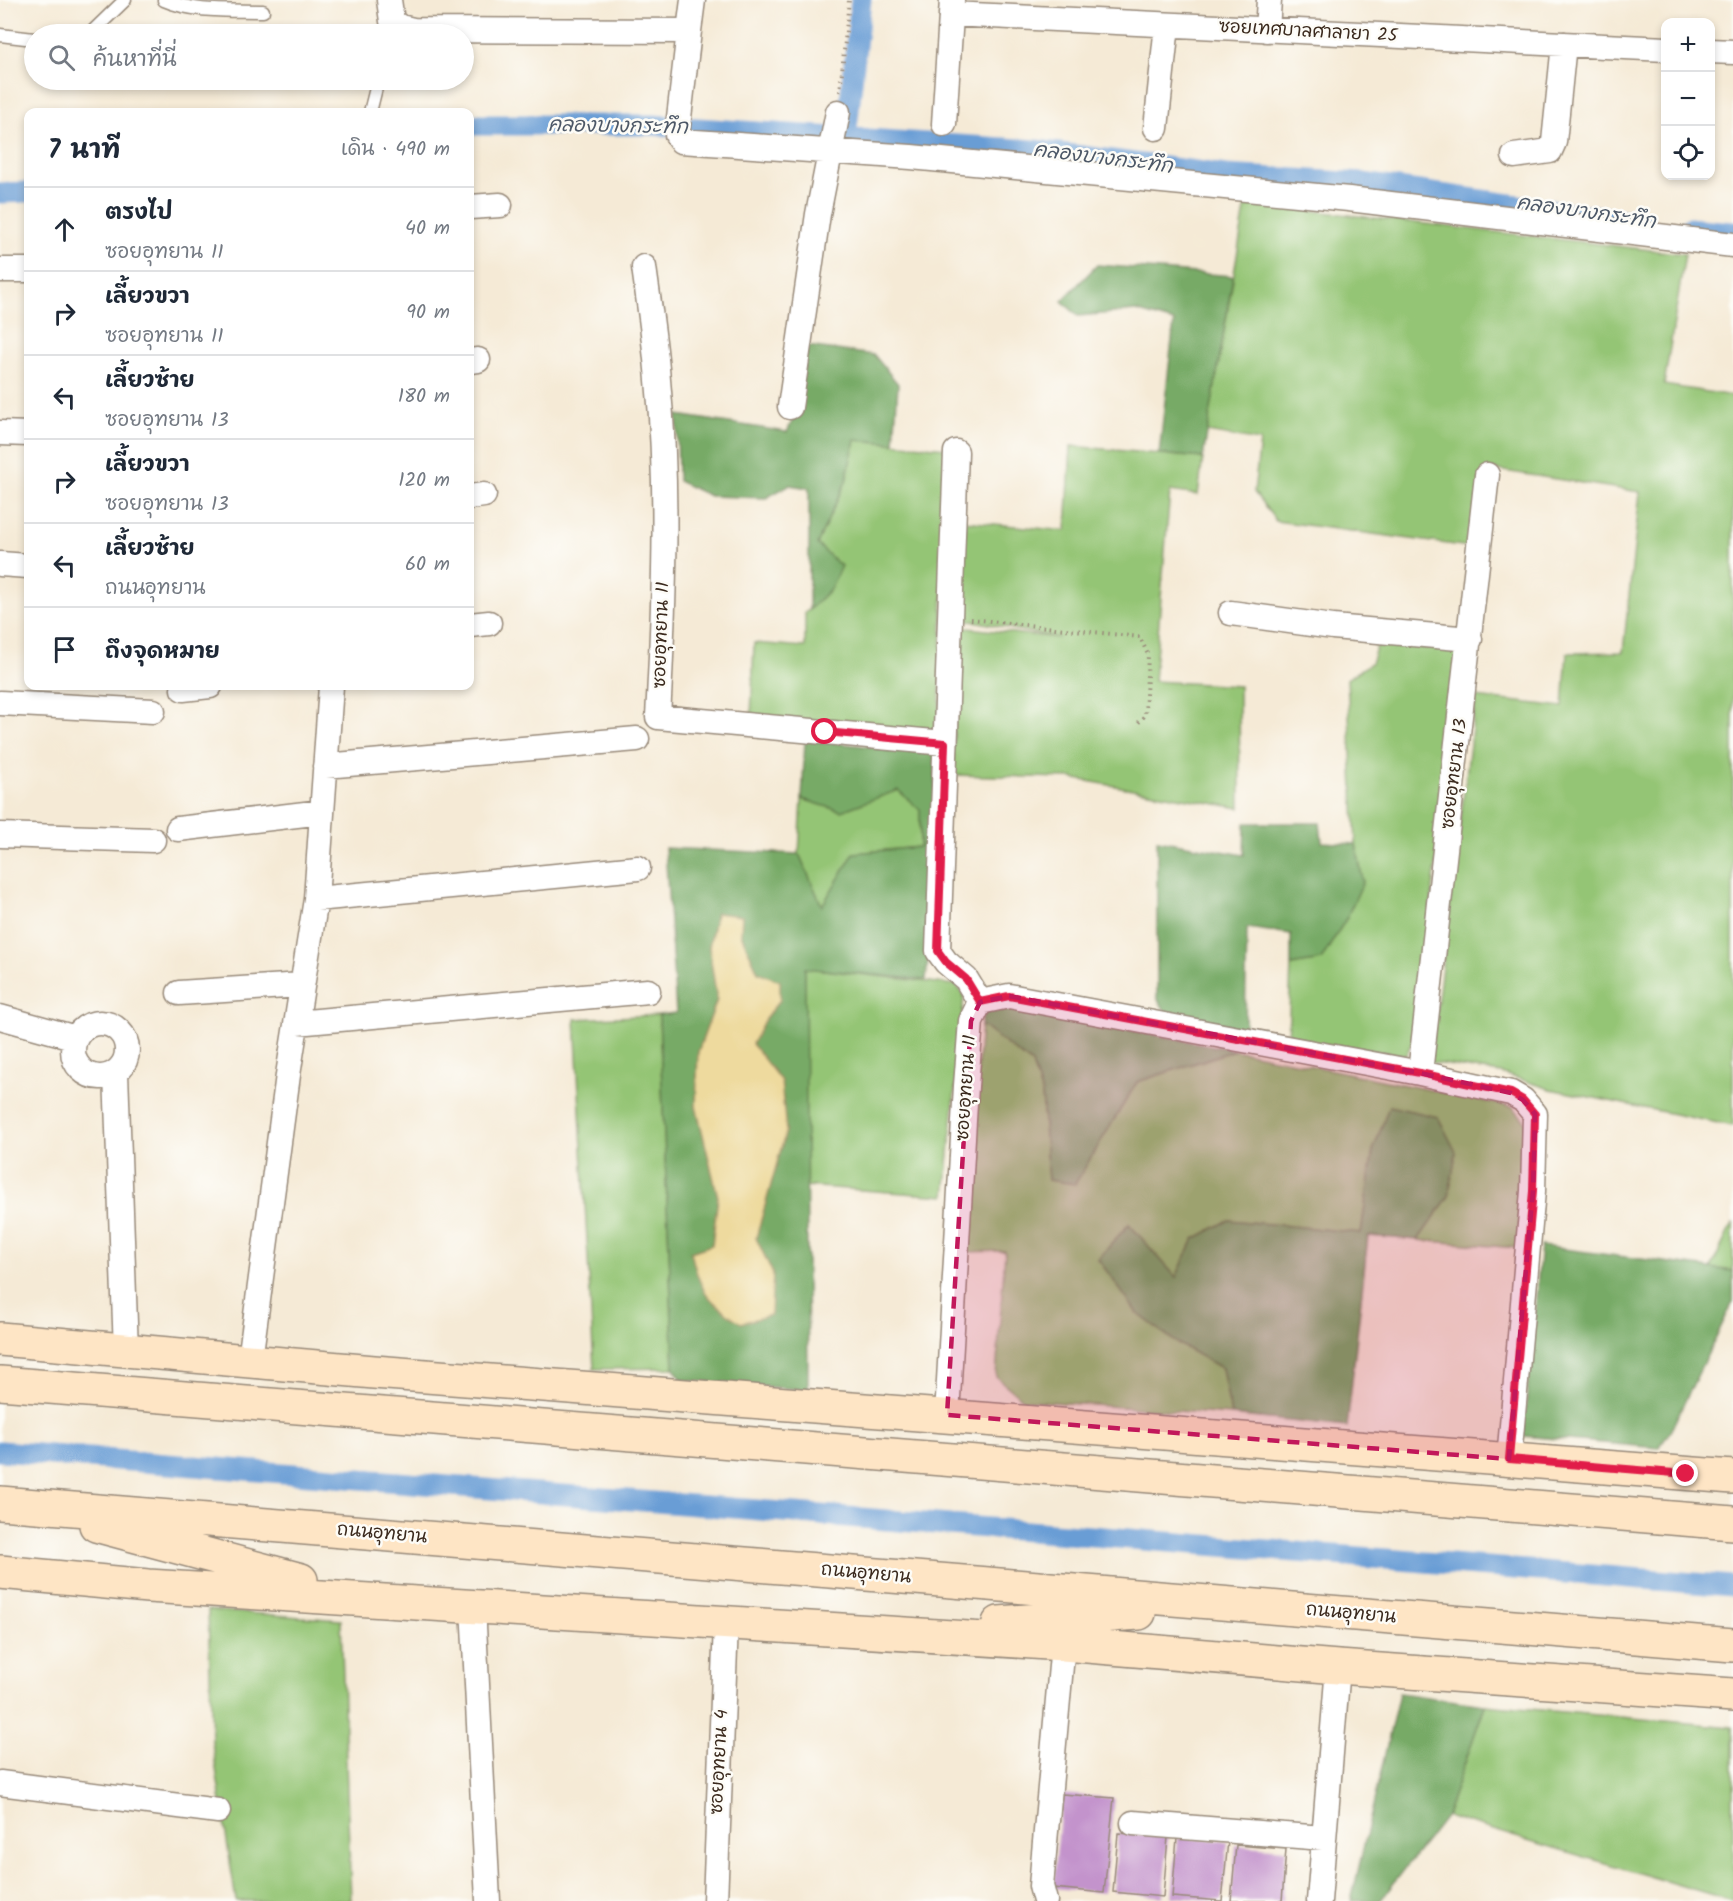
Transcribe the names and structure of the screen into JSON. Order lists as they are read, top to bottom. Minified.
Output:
{"streets":{"main road":["ถนนอุทยาน"],"street":["ซอยเทศบาลศาลายา 25","ซอยอุทยาน 11","ซอยอุทยาน 13","ซอยอุทยาน 4"]},"water":["คลองบางกระทึก"],"page":{"map_buttons":["+","−"],"search":"ค้นหาที่นี่","heading":["7 นาที","เดิน · 490 m"],"list":[["ตรงไป","ซอยอุทยาน 11","40 m"],["เลี้ยวขวา","ซอยอุทยาน 11","90 m"],["เลี้ยวซ้าย","ซอยอุทยาน 13","180 m"],["เลี้ยวขวา","ซอยอุทยาน 13","120 m"],["เลี้ยวซ้าย","ถนนอุทยาน","60 m"],"ถึงจุดหมาย"]}}
